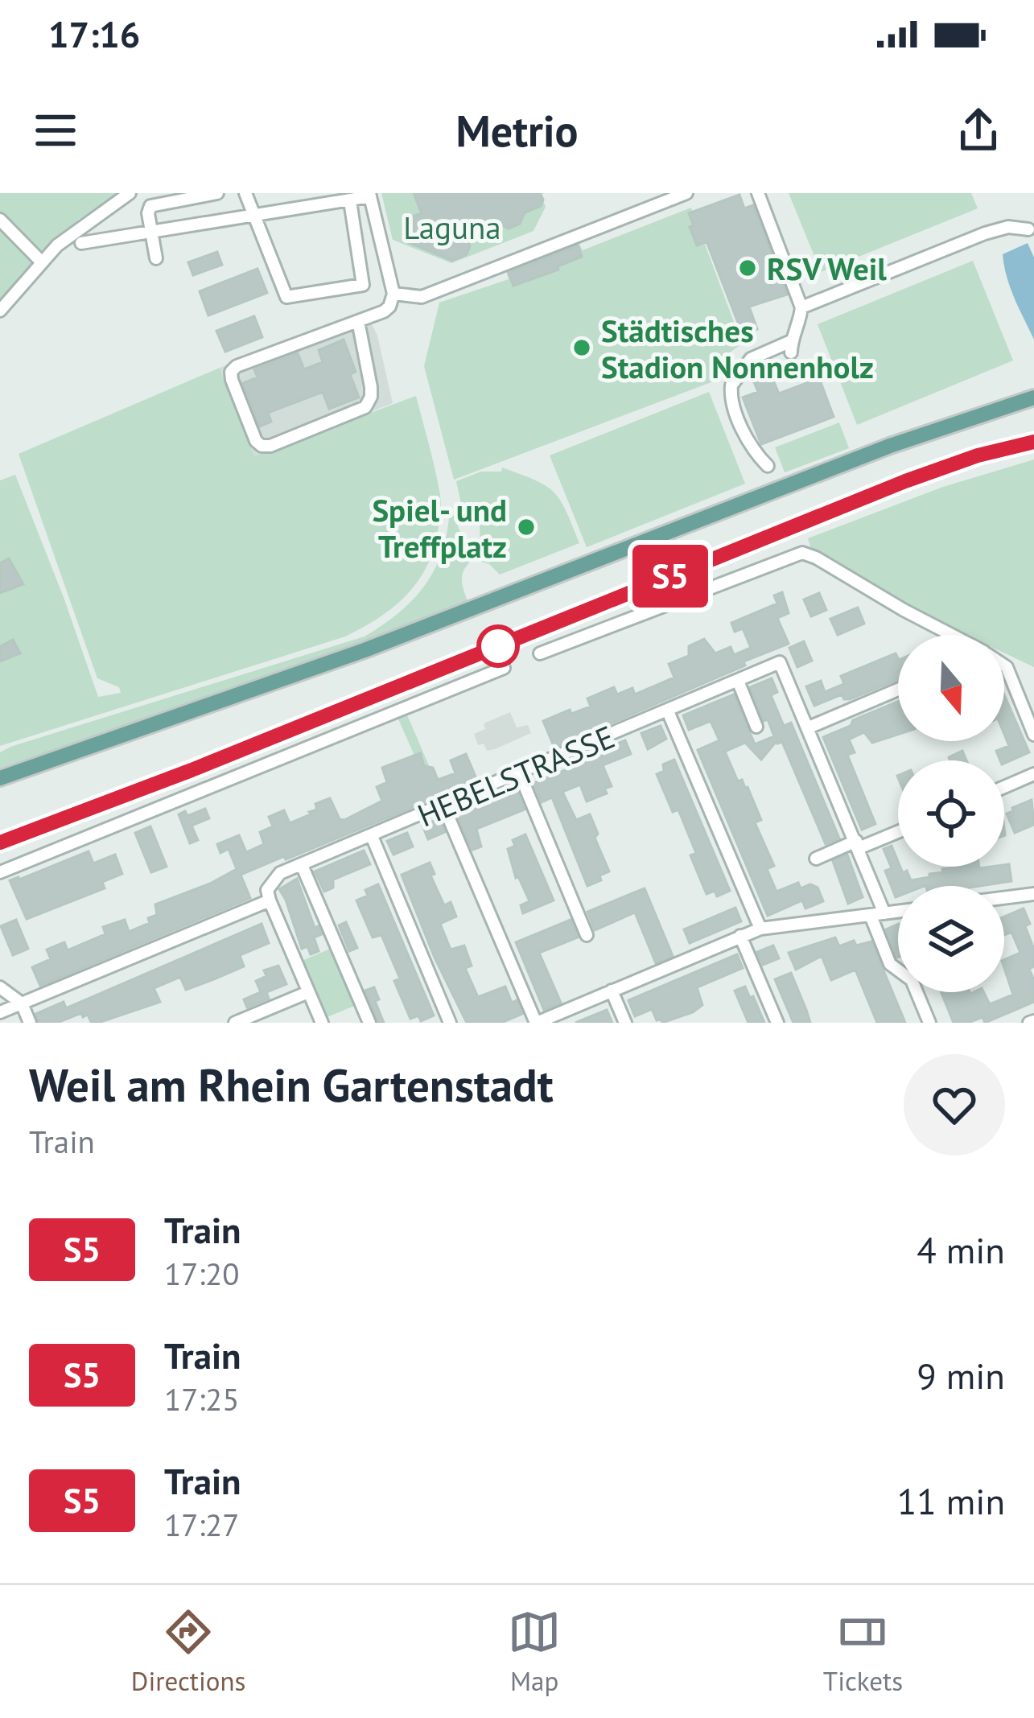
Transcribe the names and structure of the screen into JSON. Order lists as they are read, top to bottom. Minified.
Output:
{"streets":{"street":["HEBELSTRASSE"]},"parks":["Laguna"],"places":["RSV Weil","Städtisches Stadion Nonnenholz","Spiel- und Treffplatz"],"north":"bottom","page":{"status":"17:16","header":"Metrio","on_map":"S5","heading":["Weil am Rhein Gartenstadt","Train"],"list":[{"mark":"S5","name":"Train","note":"17:20","value":"4 min"},{"mark":"S5","name":"Train","note":"17:25","value":"9 min"},{"mark":"S5","name":"Train","note":"17:27","value":"11 min"}],"tabs":["Directions","Map","Tickets"]}}
